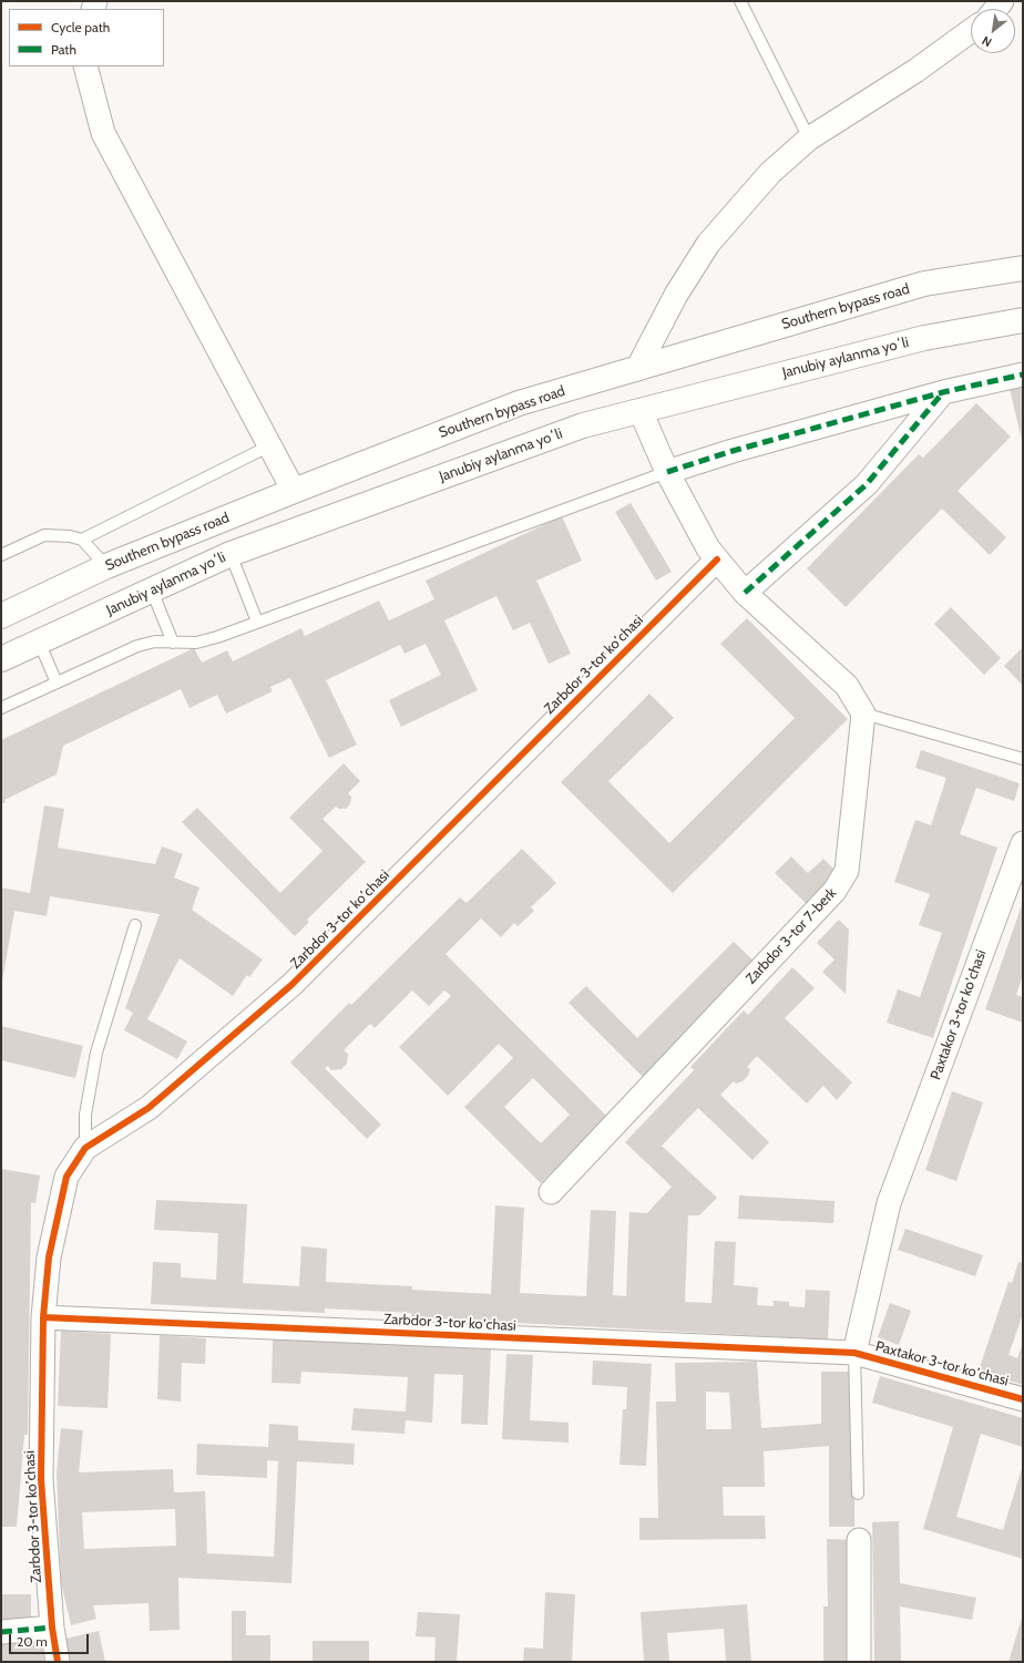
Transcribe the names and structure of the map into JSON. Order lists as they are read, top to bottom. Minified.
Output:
{"streets":{"highway":["Southern bypass road","Janubiy aylanma yoʻli"],"street":["Zarbdor 3-tor koʼchasi","Zarbdor 3-tor 7-berk","Paxtakor 3-tor koʼchasi"]},"crossings":[["Zarbdor 3-tor koʼchasi","Paxtakor 3-tor koʼchasi"]],"legend":["Cycle path","Path"],"scale_bar":"20 m","north":"bottom left"}
